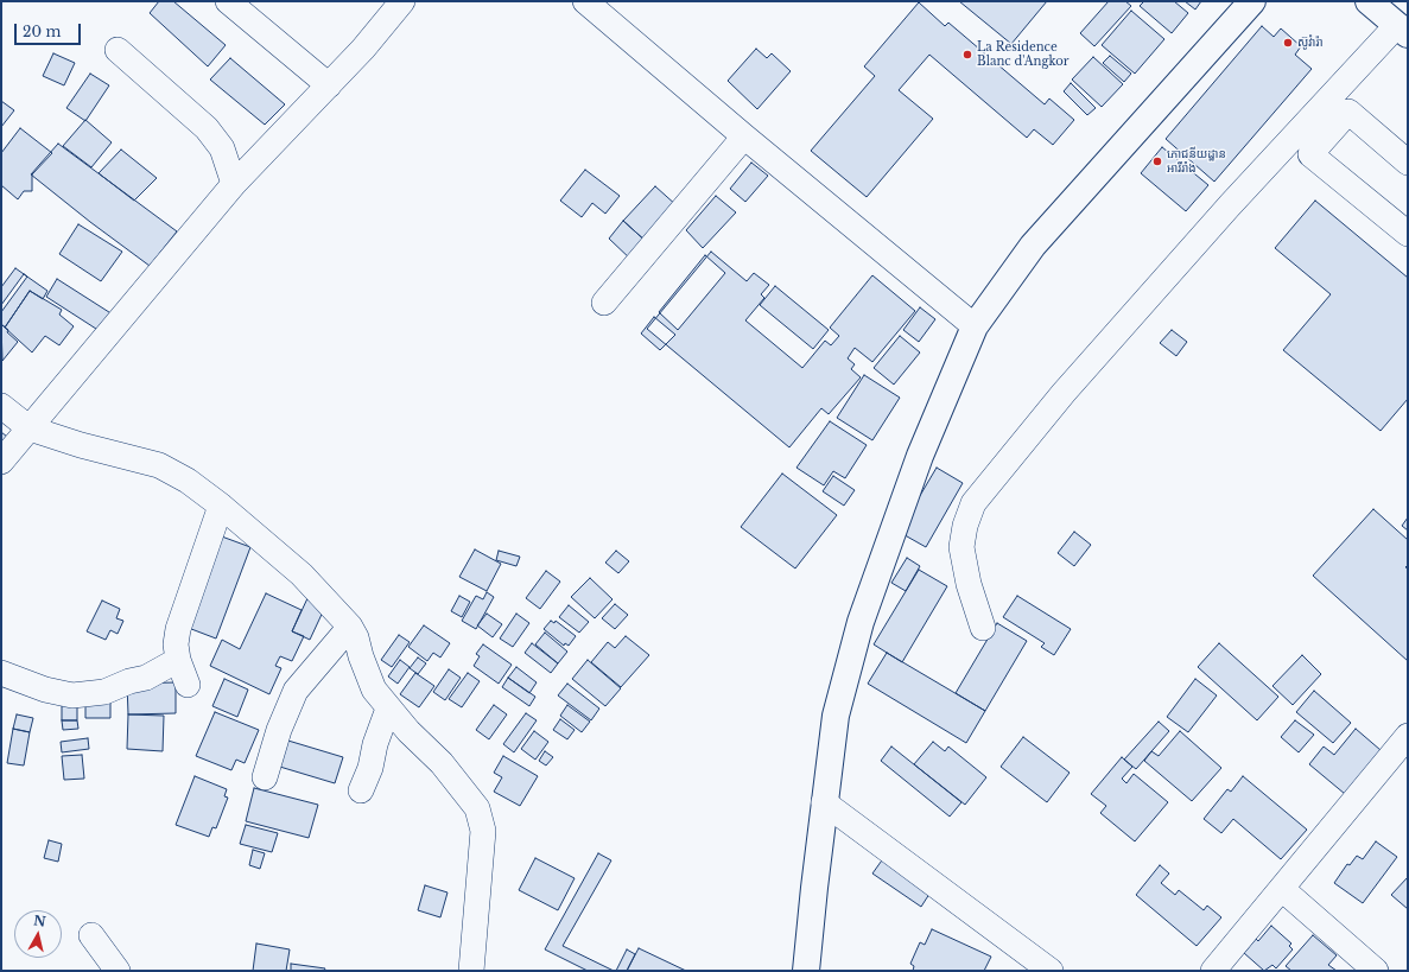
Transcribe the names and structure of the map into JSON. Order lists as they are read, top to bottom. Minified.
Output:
{"places":["ស៊ូវ៉ារ៉ា","La Residence Blanc d'Angkor","ភោជនីយដ្ឋាន អារីរាំង"],"scale_bar":"20 m","north":"top"}
